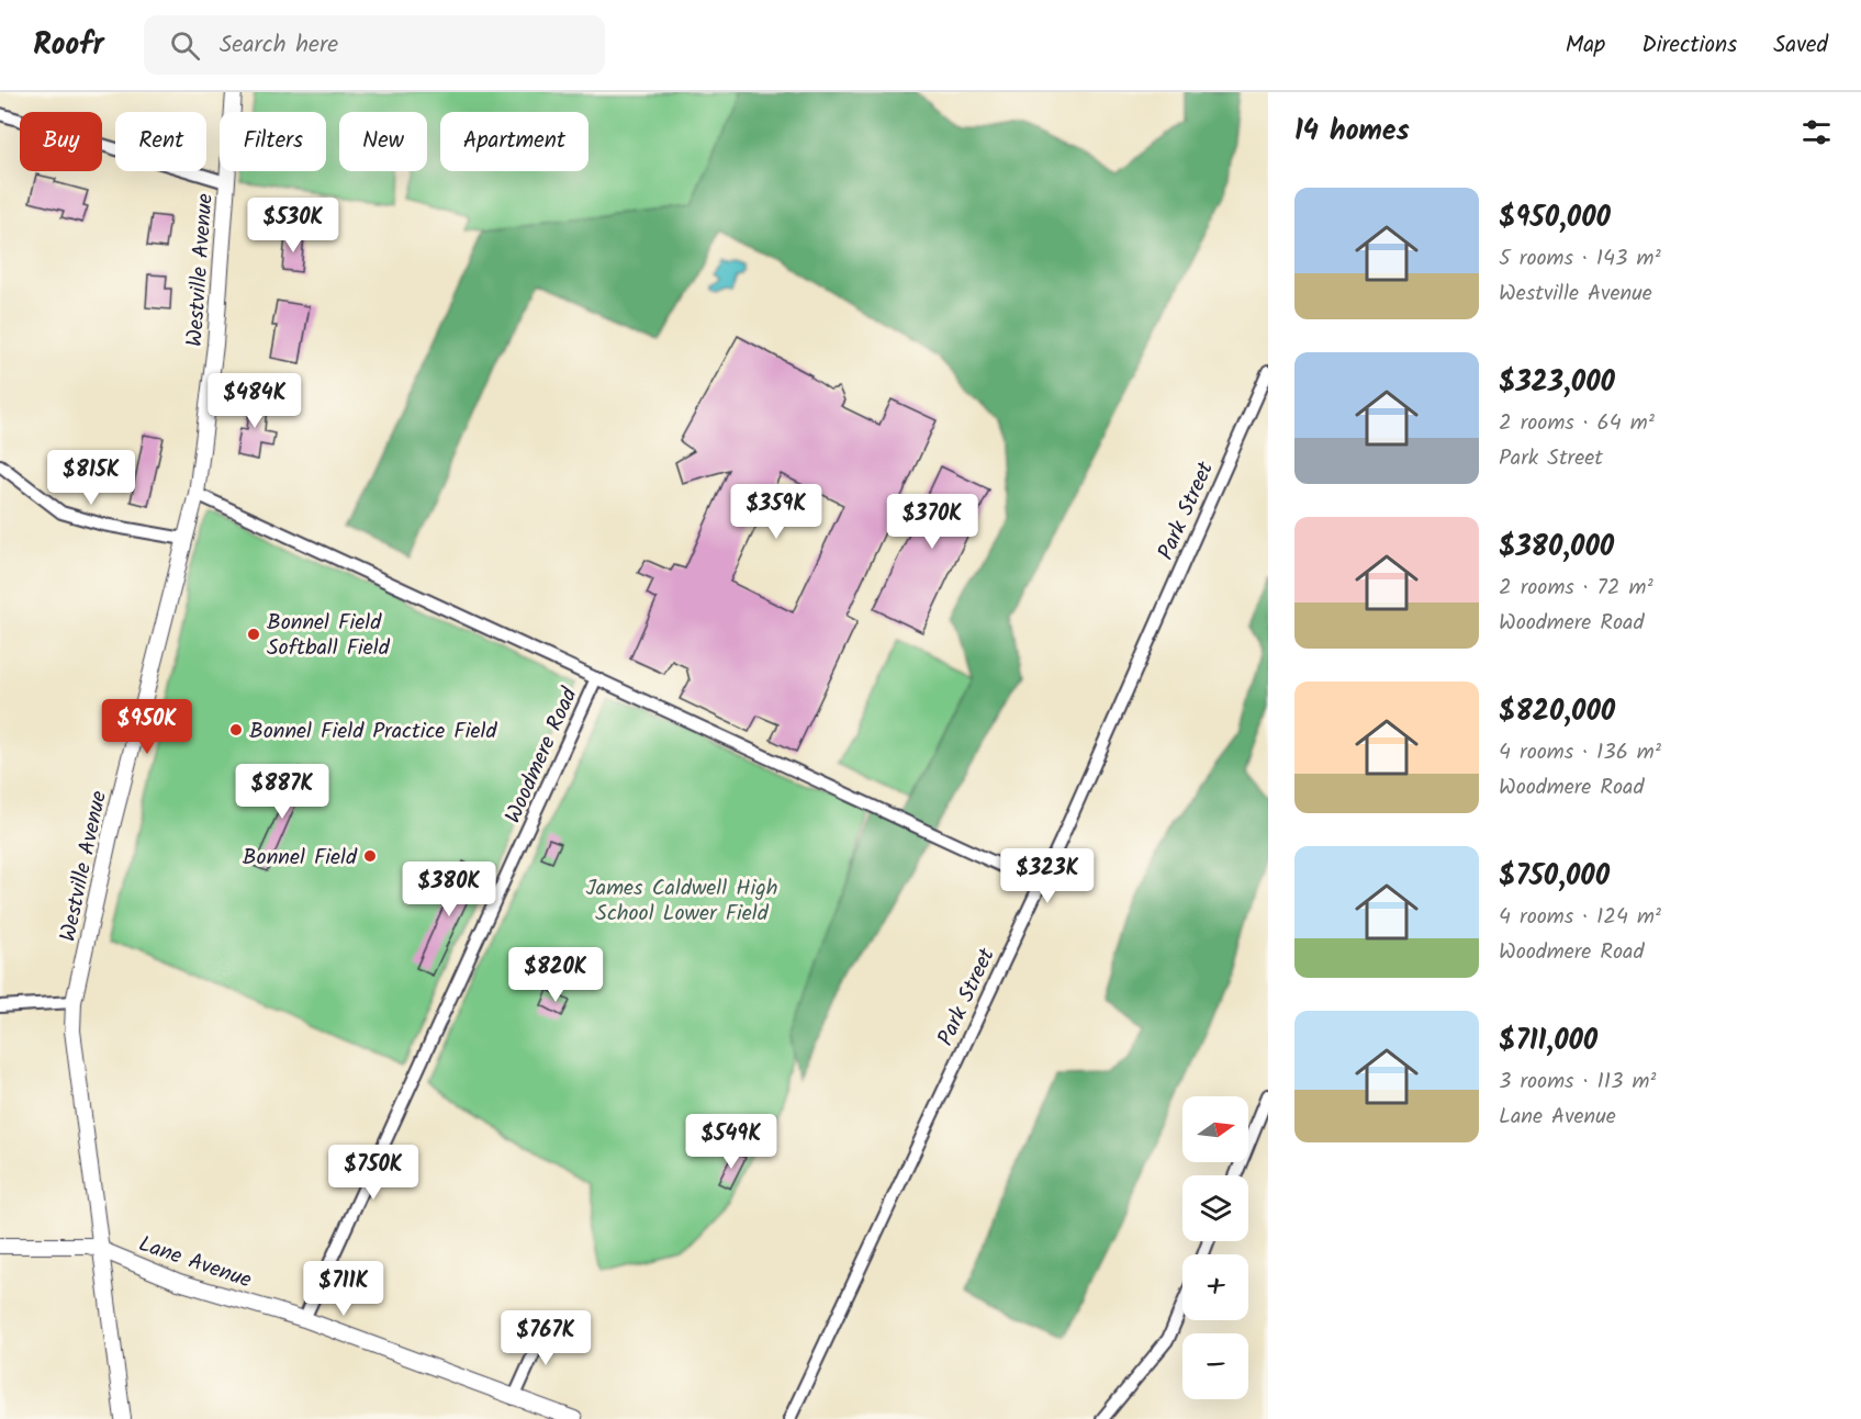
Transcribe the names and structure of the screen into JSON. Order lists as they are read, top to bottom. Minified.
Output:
{"streets":{"street":["Westville Avenue","Park Street","Woodmere Road","Lane Avenue"]},"crossings":[["Westville Avenue","Woodmere Road"],["Westville Avenue","Lane Avenue"],["Woodmere Road","Lane Avenue"]],"parks":["James Caldwell High School Lower Field"],"places":["Bonnel Field Softball Field","Bonnel Field Practice Field","Bonnel Field"],"north":"right","page":{"header":"Roofr","search":"Search here","nav":["Map","Directions","Saved"],"heading":"14 homes","chip":["Buy","Rent","Filters","New","Apartment"],"list":[{"name":"$950,000","note":"5 rooms · 143 m² · Westville Avenue"},{"name":"$323,000","note":"2 rooms · 64 m² · Park Street"},{"name":"$380,000","note":"2 rooms · 72 m² · Woodmere Road"},{"name":"$820,000","note":"4 rooms · 136 m² · Woodmere Road"},{"name":"$750,000","note":"4 rooms · 124 m² · Woodmere Road"},{"name":"$711,000","note":"3 rooms · 113 m² · Lane Avenue"}],"price":["$530K","$484K","$815K","$359K","$370K","$950K","$887K","$323K","$380K","$820K","$549K","$750K","$711K","$767K"],"map_buttons":["+","−"]}}
